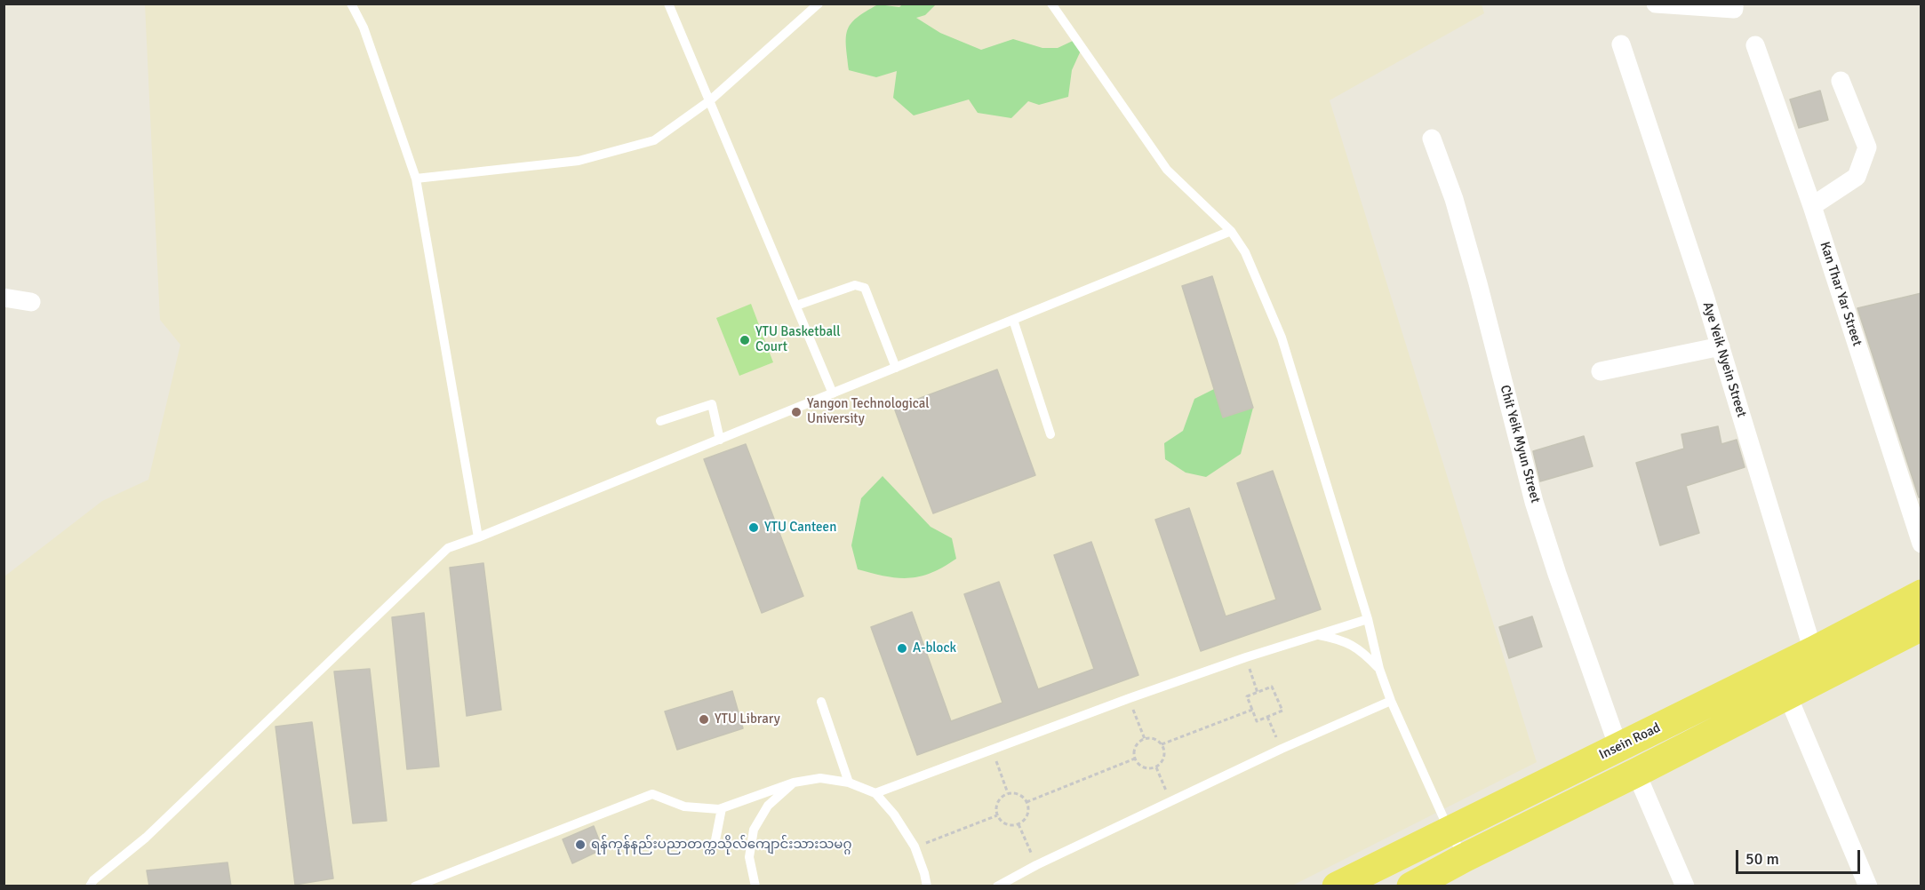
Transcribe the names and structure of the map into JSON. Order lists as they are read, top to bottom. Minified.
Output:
{"streets":{"main road":["Insein Road"],"street":["Kan Thar Yar Street","Aye Yeik Nyein Street","Chit Yeik Myun Street"]},"crossings":[["Aye Yeik Nyein Street","Insein Road"],["Chit Yeik Myun Street","Insein Road"]],"places":["YTU Basketball Court","Yangon Technological University","YTU Canteen","A-block","YTU Library","ရန်ကုန်နည်းပညာတက္ကသိုလ်ကျောင်းသားသမဂ္ဂ"],"scale_bar":"50 m"}
